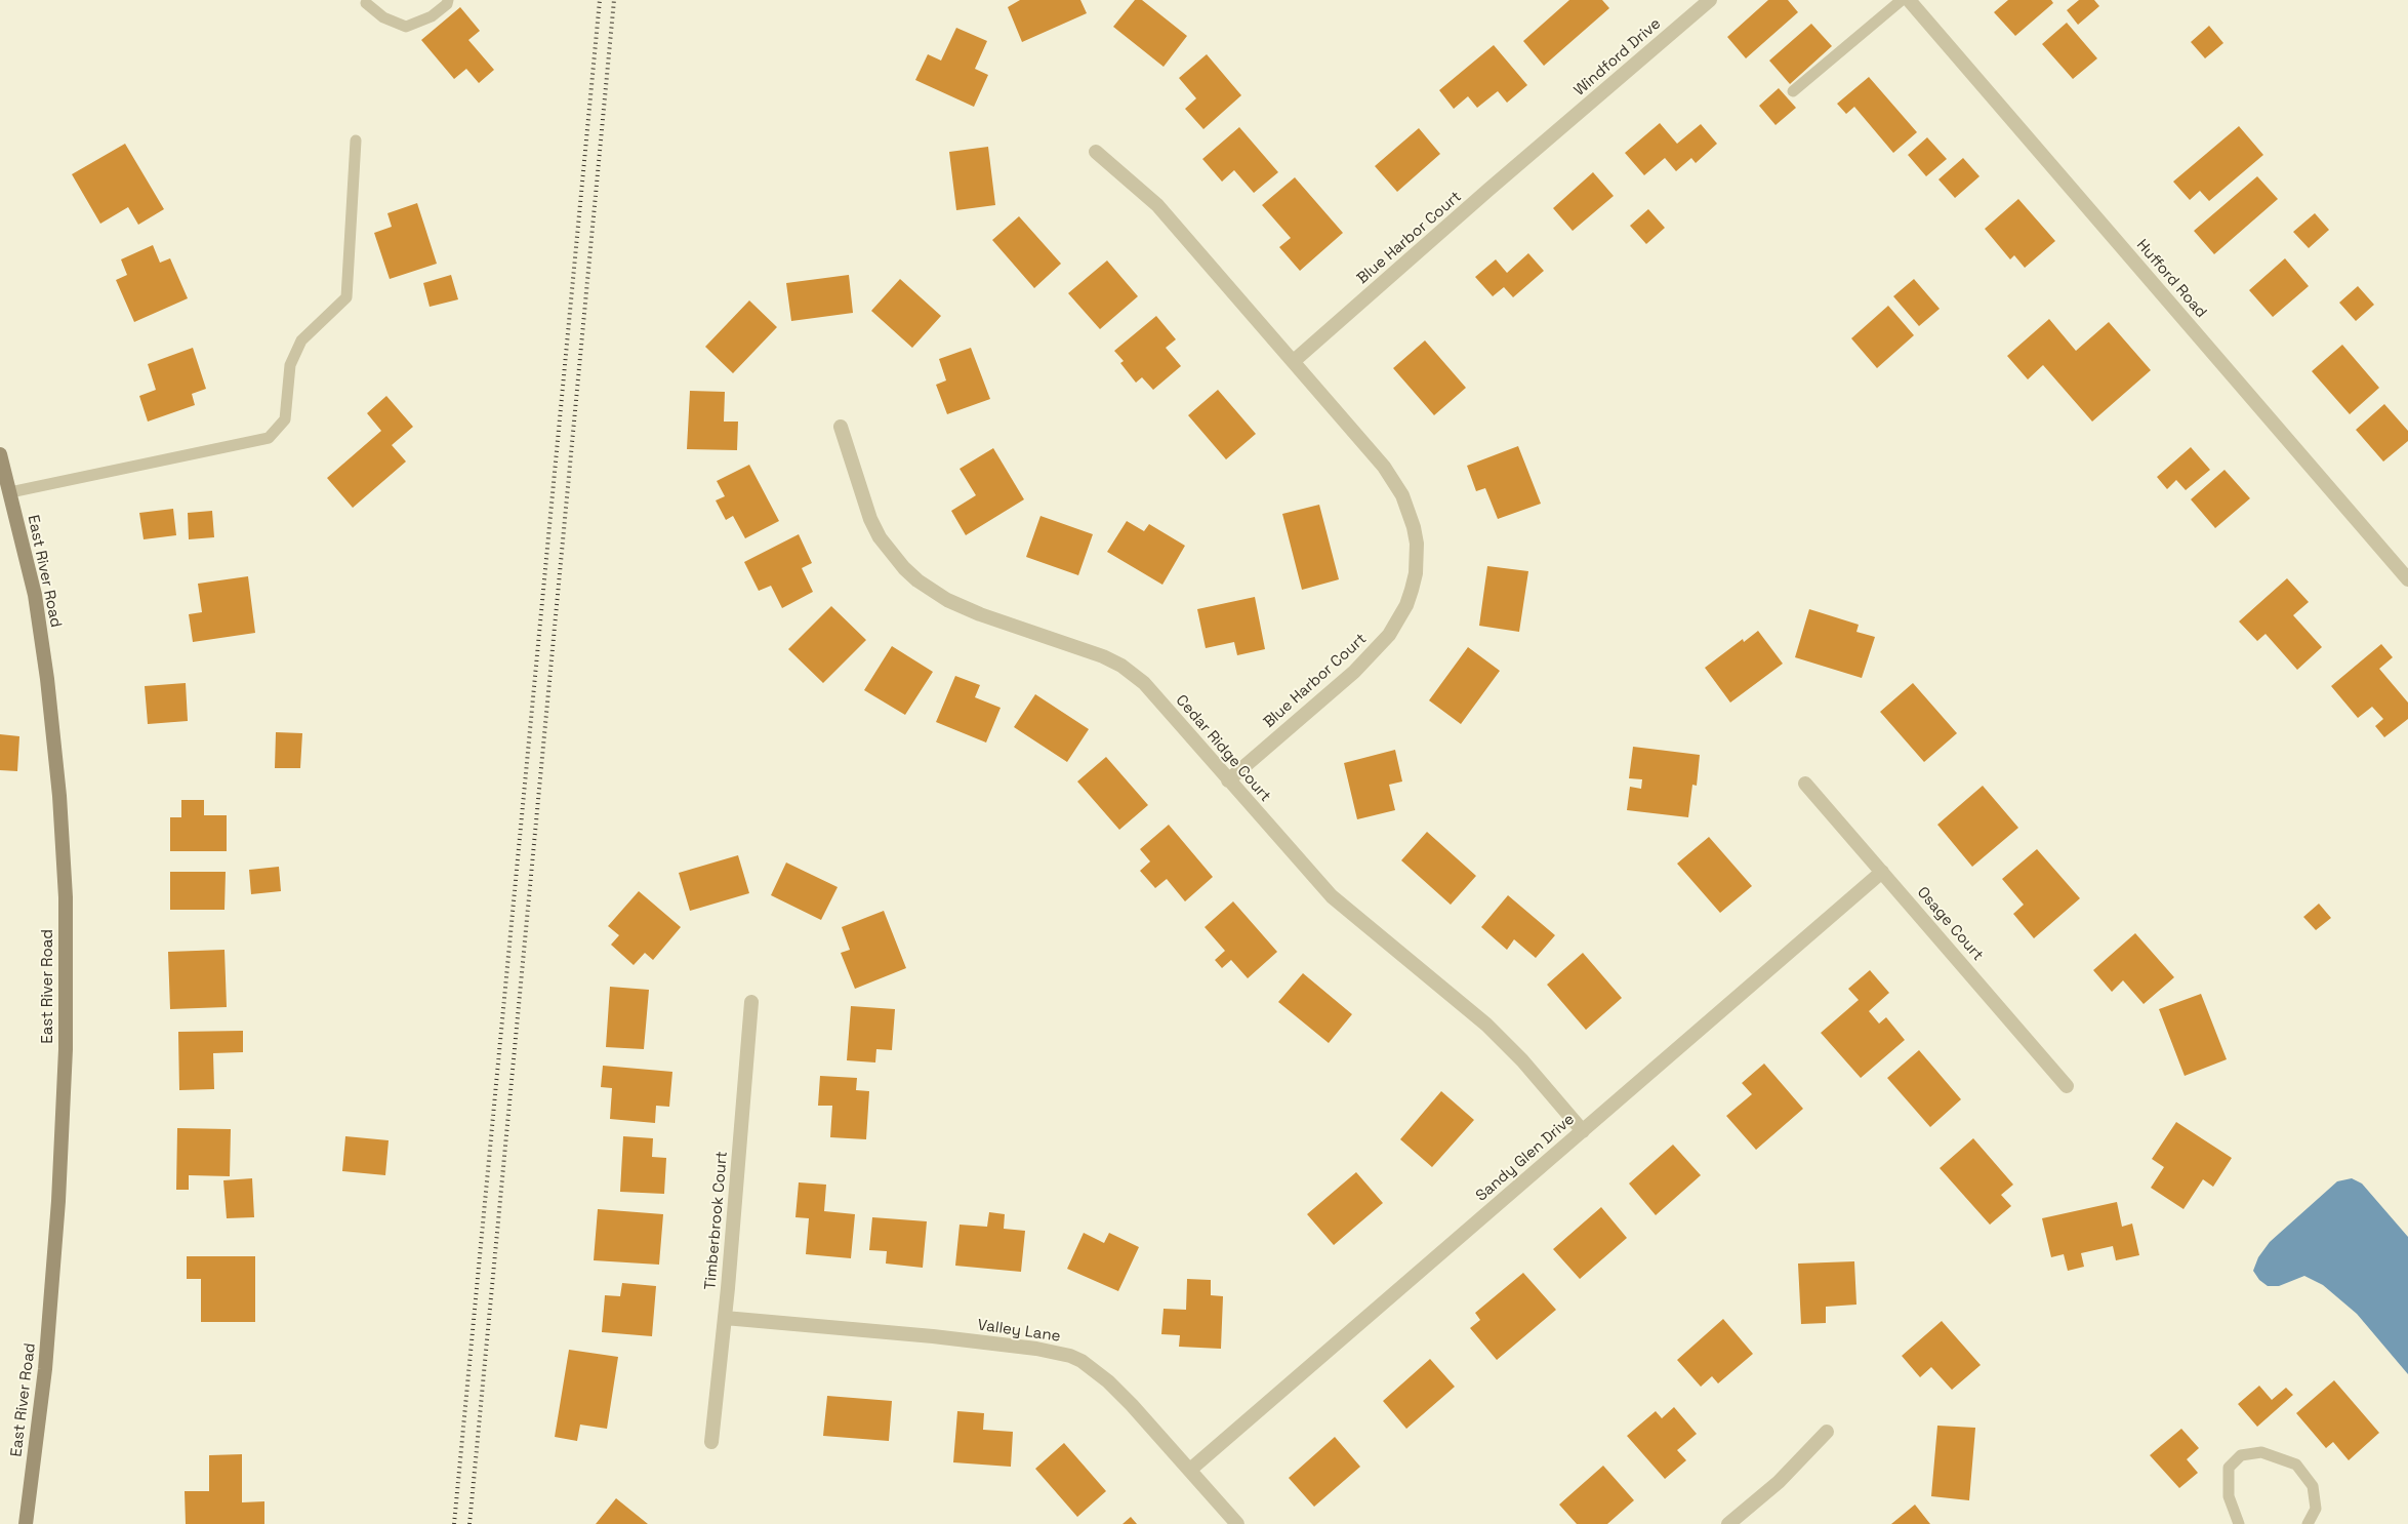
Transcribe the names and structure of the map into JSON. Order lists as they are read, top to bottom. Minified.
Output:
{"streets":{"main road":["East River Road"],"street":["Windford Drive","Blue Harbor Court","Hufford Road","Cedar Ridge Court","Osage Court","Sandy Glen Drive","Timberbrook Court","Valley Lane"]},"crossings":[["Windford Drive","Blue Harbor Court"],["Blue Harbor Court","Cedar Ridge Court"],["Cedar Ridge Court","Sandy Glen Drive"],["Osage Court","Sandy Glen Drive"],["Sandy Glen Drive","Valley Lane"],["Timberbrook Court","Valley Lane"]]}
